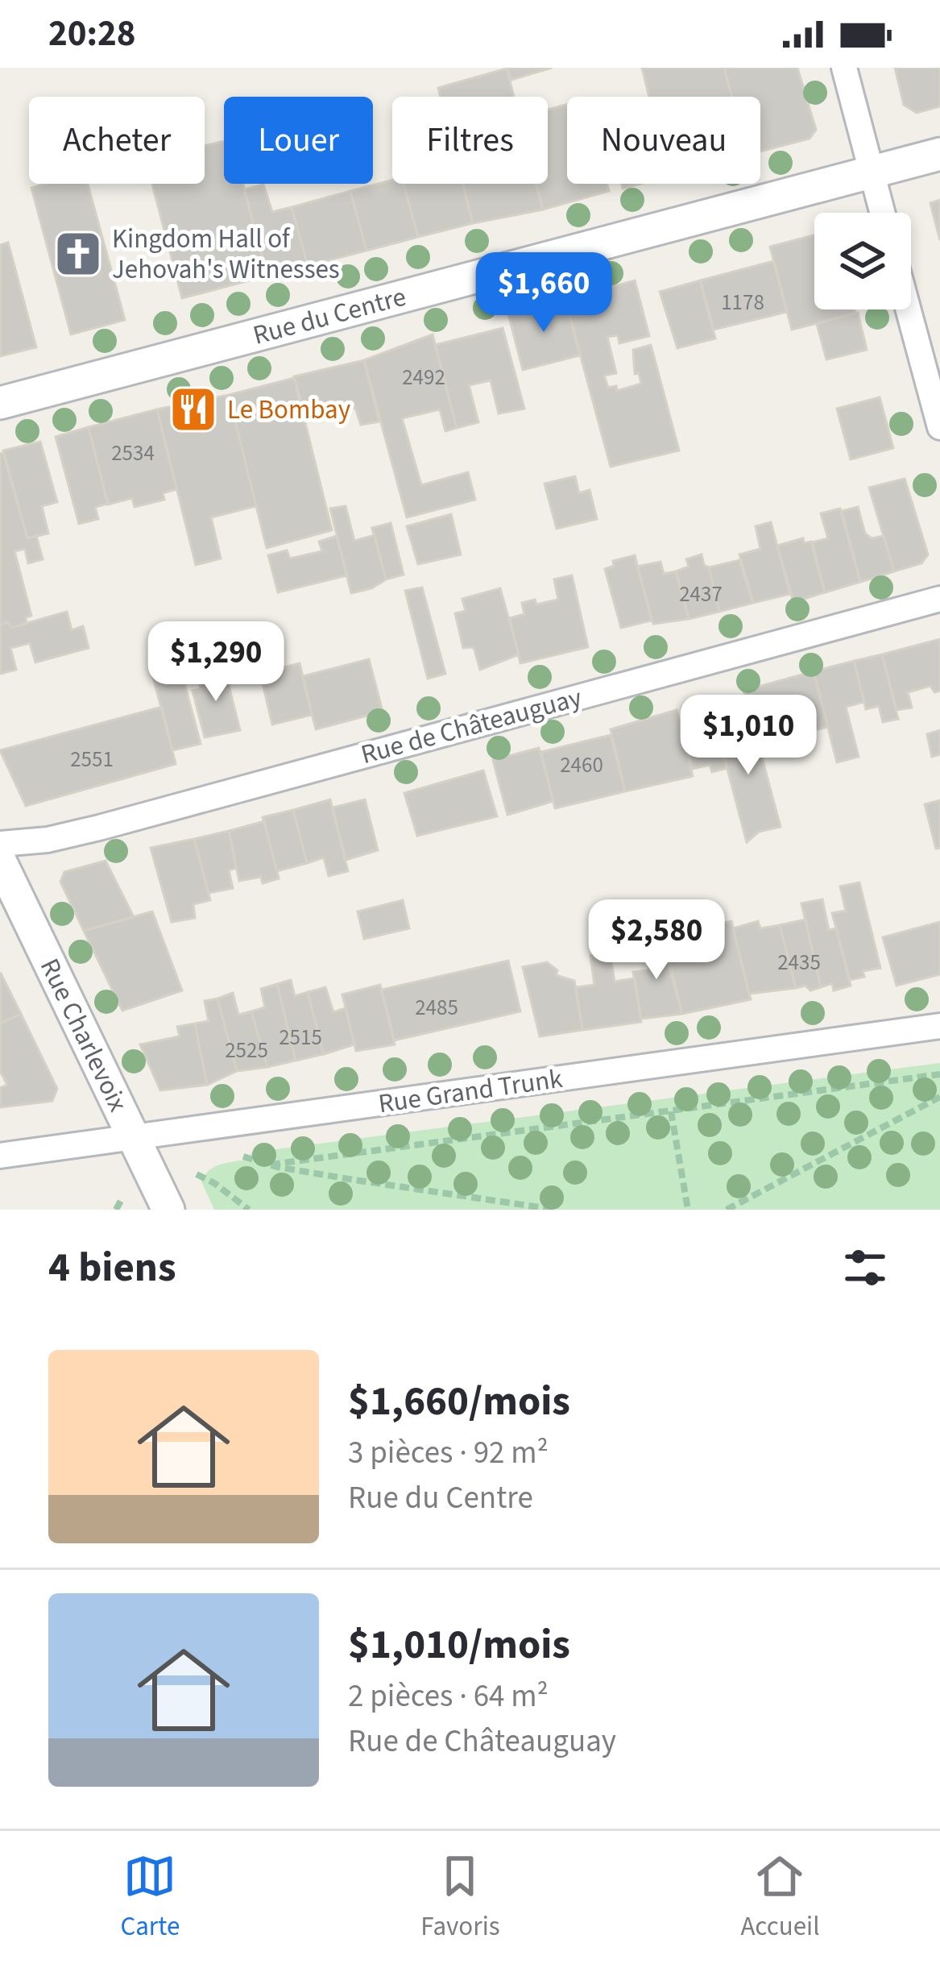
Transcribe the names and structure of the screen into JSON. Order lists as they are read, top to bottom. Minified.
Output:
{"streets":{"street":["Rue du Centre","Rue de Châteauguay","Rue Charlevoix","Rue Grand Trunk"]},"crossings":[["Rue Charlevoix","Rue Grand Trunk"]],"places":{"church":["Kingdom Hall of Jehovah's Witnesses"],"restaurant":["Le Bombay"]},"house_numbers":["1178","2492","2534","2437","2551","2460","2435","2485","2515","2525"],"page":{"status":"20:28","chip":["Acheter","Louer","Filtres","Nouveau"],"price":["$1,660","$1,290","$1,010","$2,580"],"heading":"4 biens","list":[{"name":"$1,660/mois","note":"3 pièces · 92 m² · Rue du Centre"},{"name":"$1,010/mois","note":"2 pièces · 64 m² · Rue de Châteauguay"}],"tabs":["Carte","Favoris","Accueil"]}}
